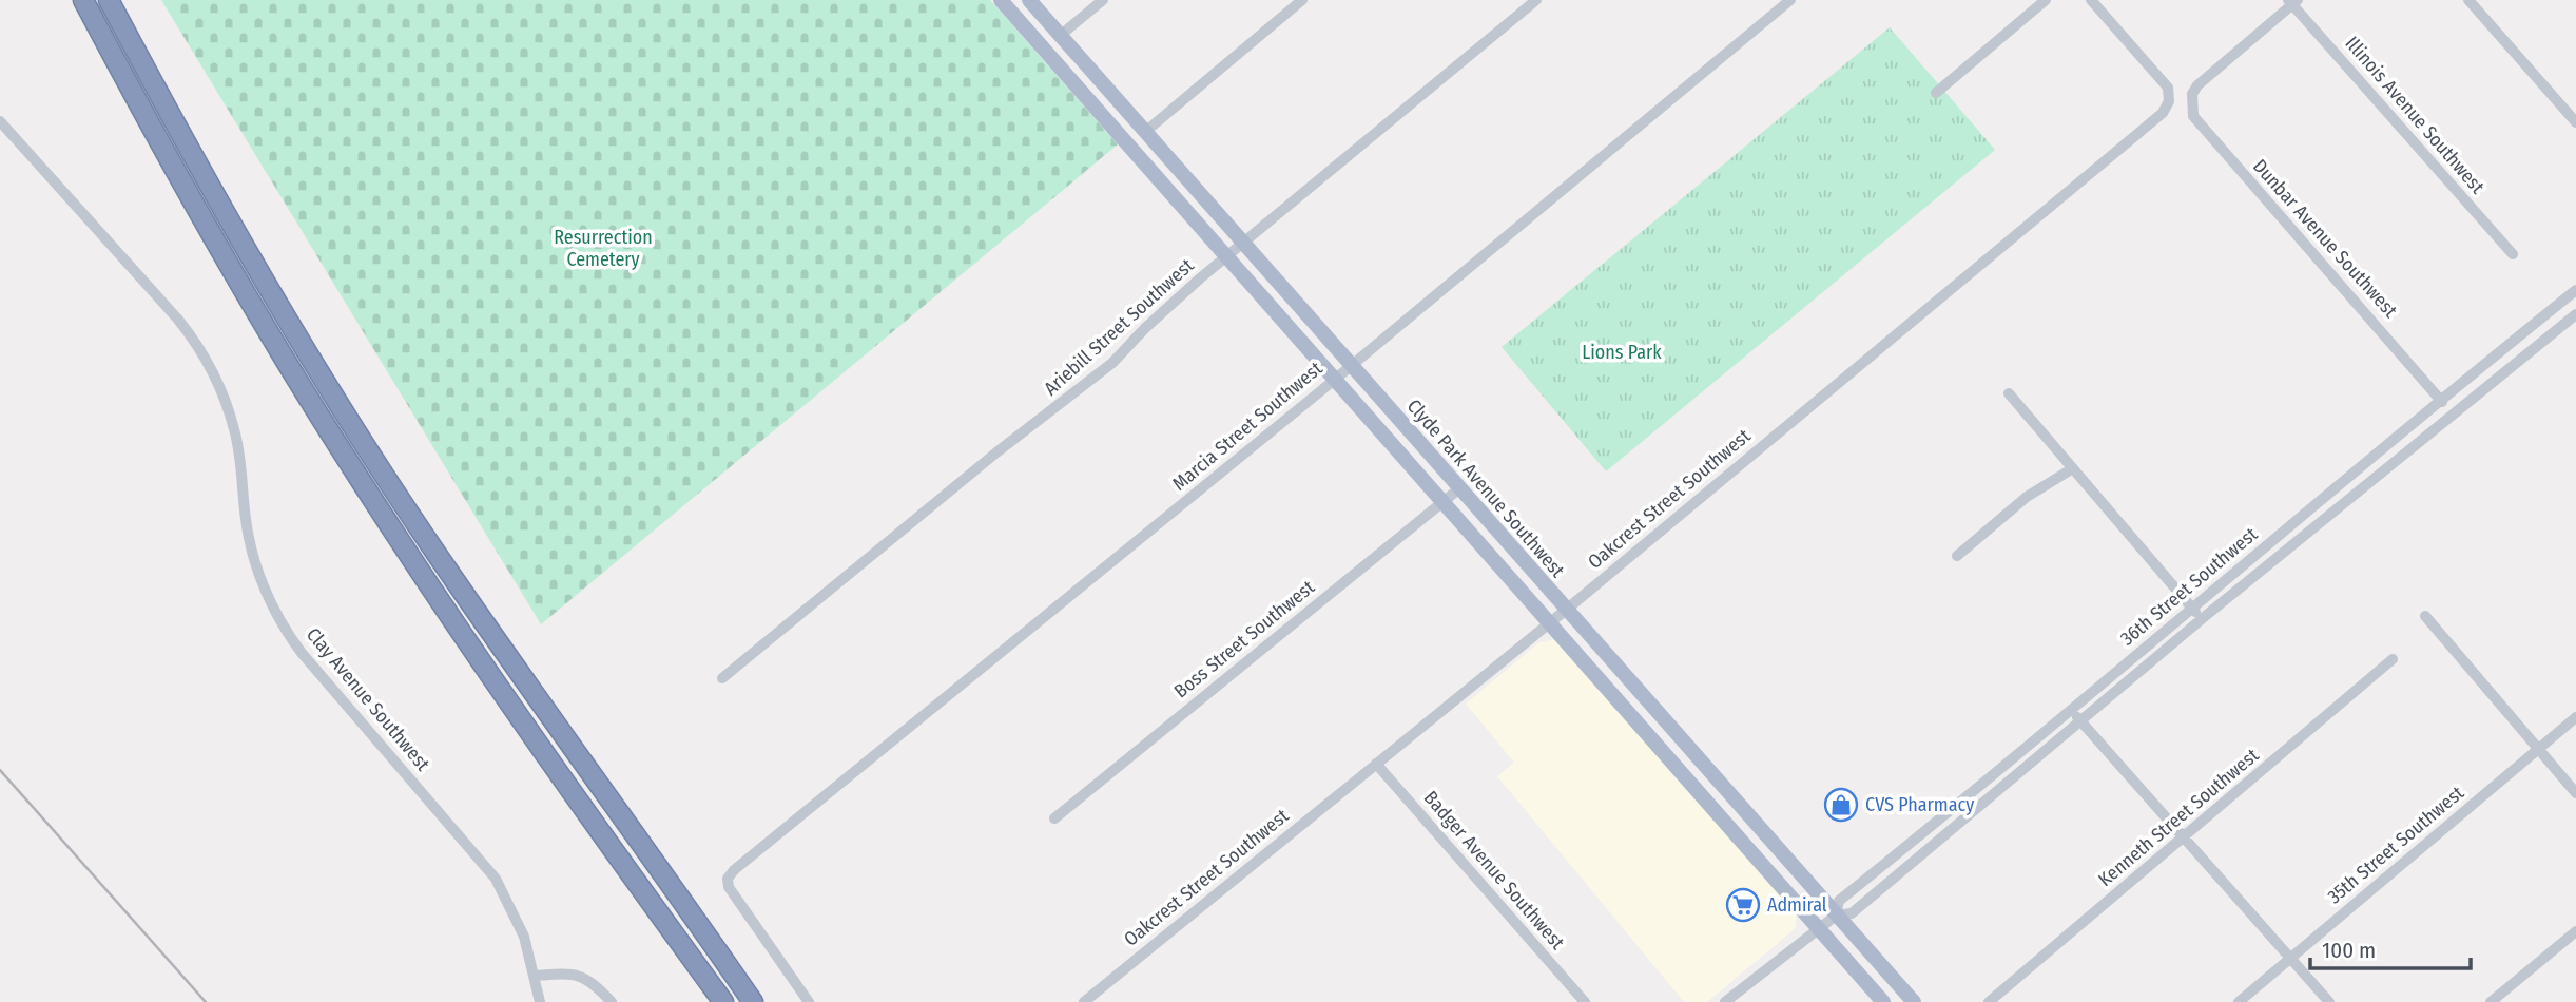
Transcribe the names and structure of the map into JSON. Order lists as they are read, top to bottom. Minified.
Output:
{"streets":{"main road":["Clyde Park Avenue Southwest"],"street":["Illinois Avenue Southwest","Dunbar Avenue Southwest","Ariebill Street Southwest","Marcia Street Southwest","Oakcrest Street Southwest","36th Street Southwest","Boss Street Southwest","Clay Avenue Southwest","Kenneth Street Southwest","35th Street Southwest","Badger Avenue Southwest"]},"crossings":[["Illinois Avenue Southwest","Dunbar Avenue Southwest"],["Dunbar Avenue Southwest","36th Street Southwest"],["Ariebill Street Southwest","Clyde Park Avenue Southwest"],["Marcia Street Southwest","Clyde Park Avenue Southwest"],["Clyde Park Avenue Southwest","Oakcrest Street Southwest"],["Clyde Park Avenue Southwest","36th Street Southwest"],["Clyde Park Avenue Southwest","Boss Street Southwest"],["Oakcrest Street Southwest","Badger Avenue Southwest"]],"parks":["Resurrection Cemetery","Lions Park"],"places":{"shop":["CVS Pharmacy"],"supermarket":["Admiral"]},"scale_bar":"100 m"}
